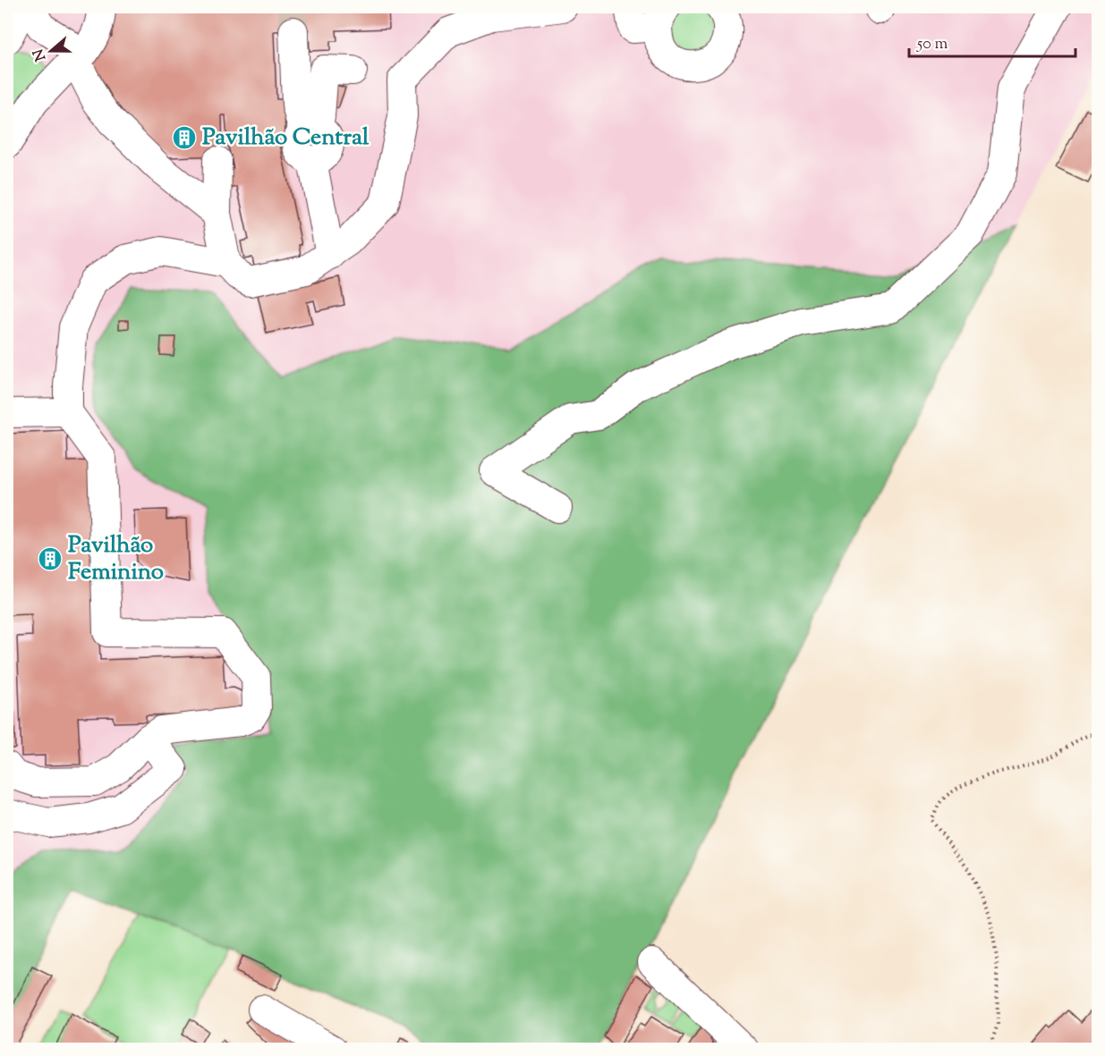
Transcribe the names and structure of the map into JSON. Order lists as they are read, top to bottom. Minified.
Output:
{"places":{"building":["Pavilhão Central","Pavilhão Feminino"]},"scale_bar":"50 m","north":"left"}
